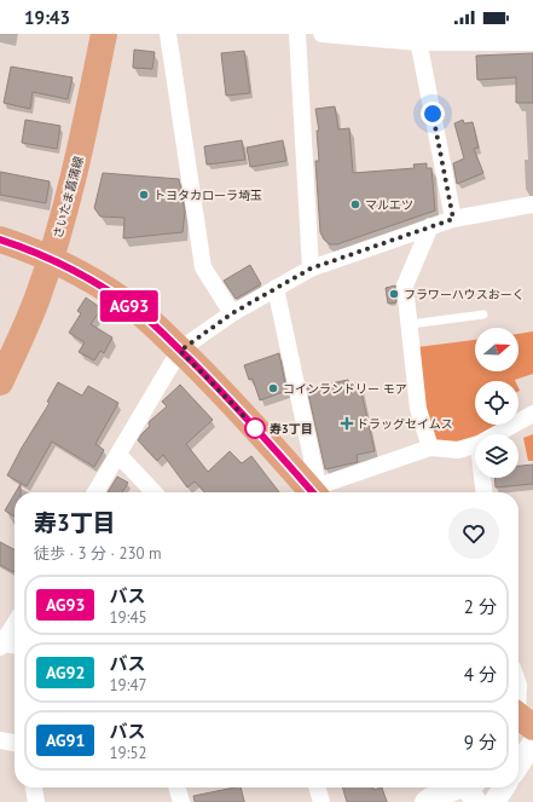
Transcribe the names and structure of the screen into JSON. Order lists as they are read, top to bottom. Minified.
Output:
{"streets":{"main road":["さいたま菖蒲線"]},"places":{"other":["トヨタカローラ埼玉","マルエツ","フラワーハウスおーく","コインランドリー モア","寿3丁目"],"health":["ドラッグセイムス"]},"lines":["bus line AG93"],"north":"right","page":{"status":"19:43","on_map":"AG93","heading":["寿3丁目","徒歩 · 3 分 · 230 m"],"list":[{"mark":"AG93","name":"バス","note":"19:45","value":"2 分"},{"mark":"AG92","name":"バス","note":"19:47","value":"4 分"},{"mark":"AG91","name":"バス","note":"19:52","value":"9 分"}]}}
